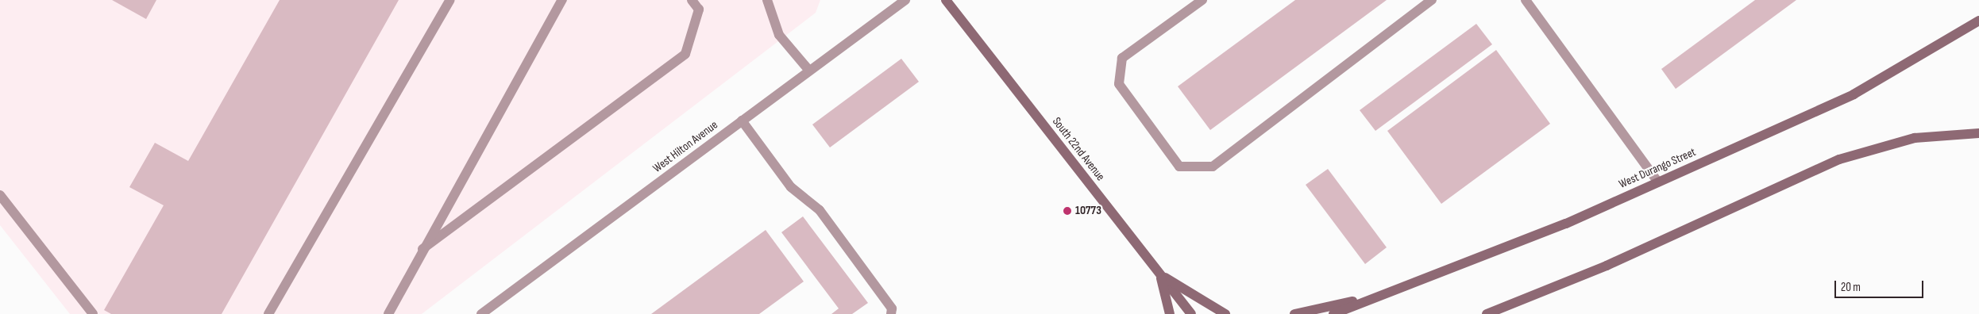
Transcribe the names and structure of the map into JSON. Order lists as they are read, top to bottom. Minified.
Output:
{"streets":{"main road":["South 22nd Avenue","West Durango Street"],"street":["West Hilton Avenue"]},"places":["10773"],"scale_bar":"20 m"}
